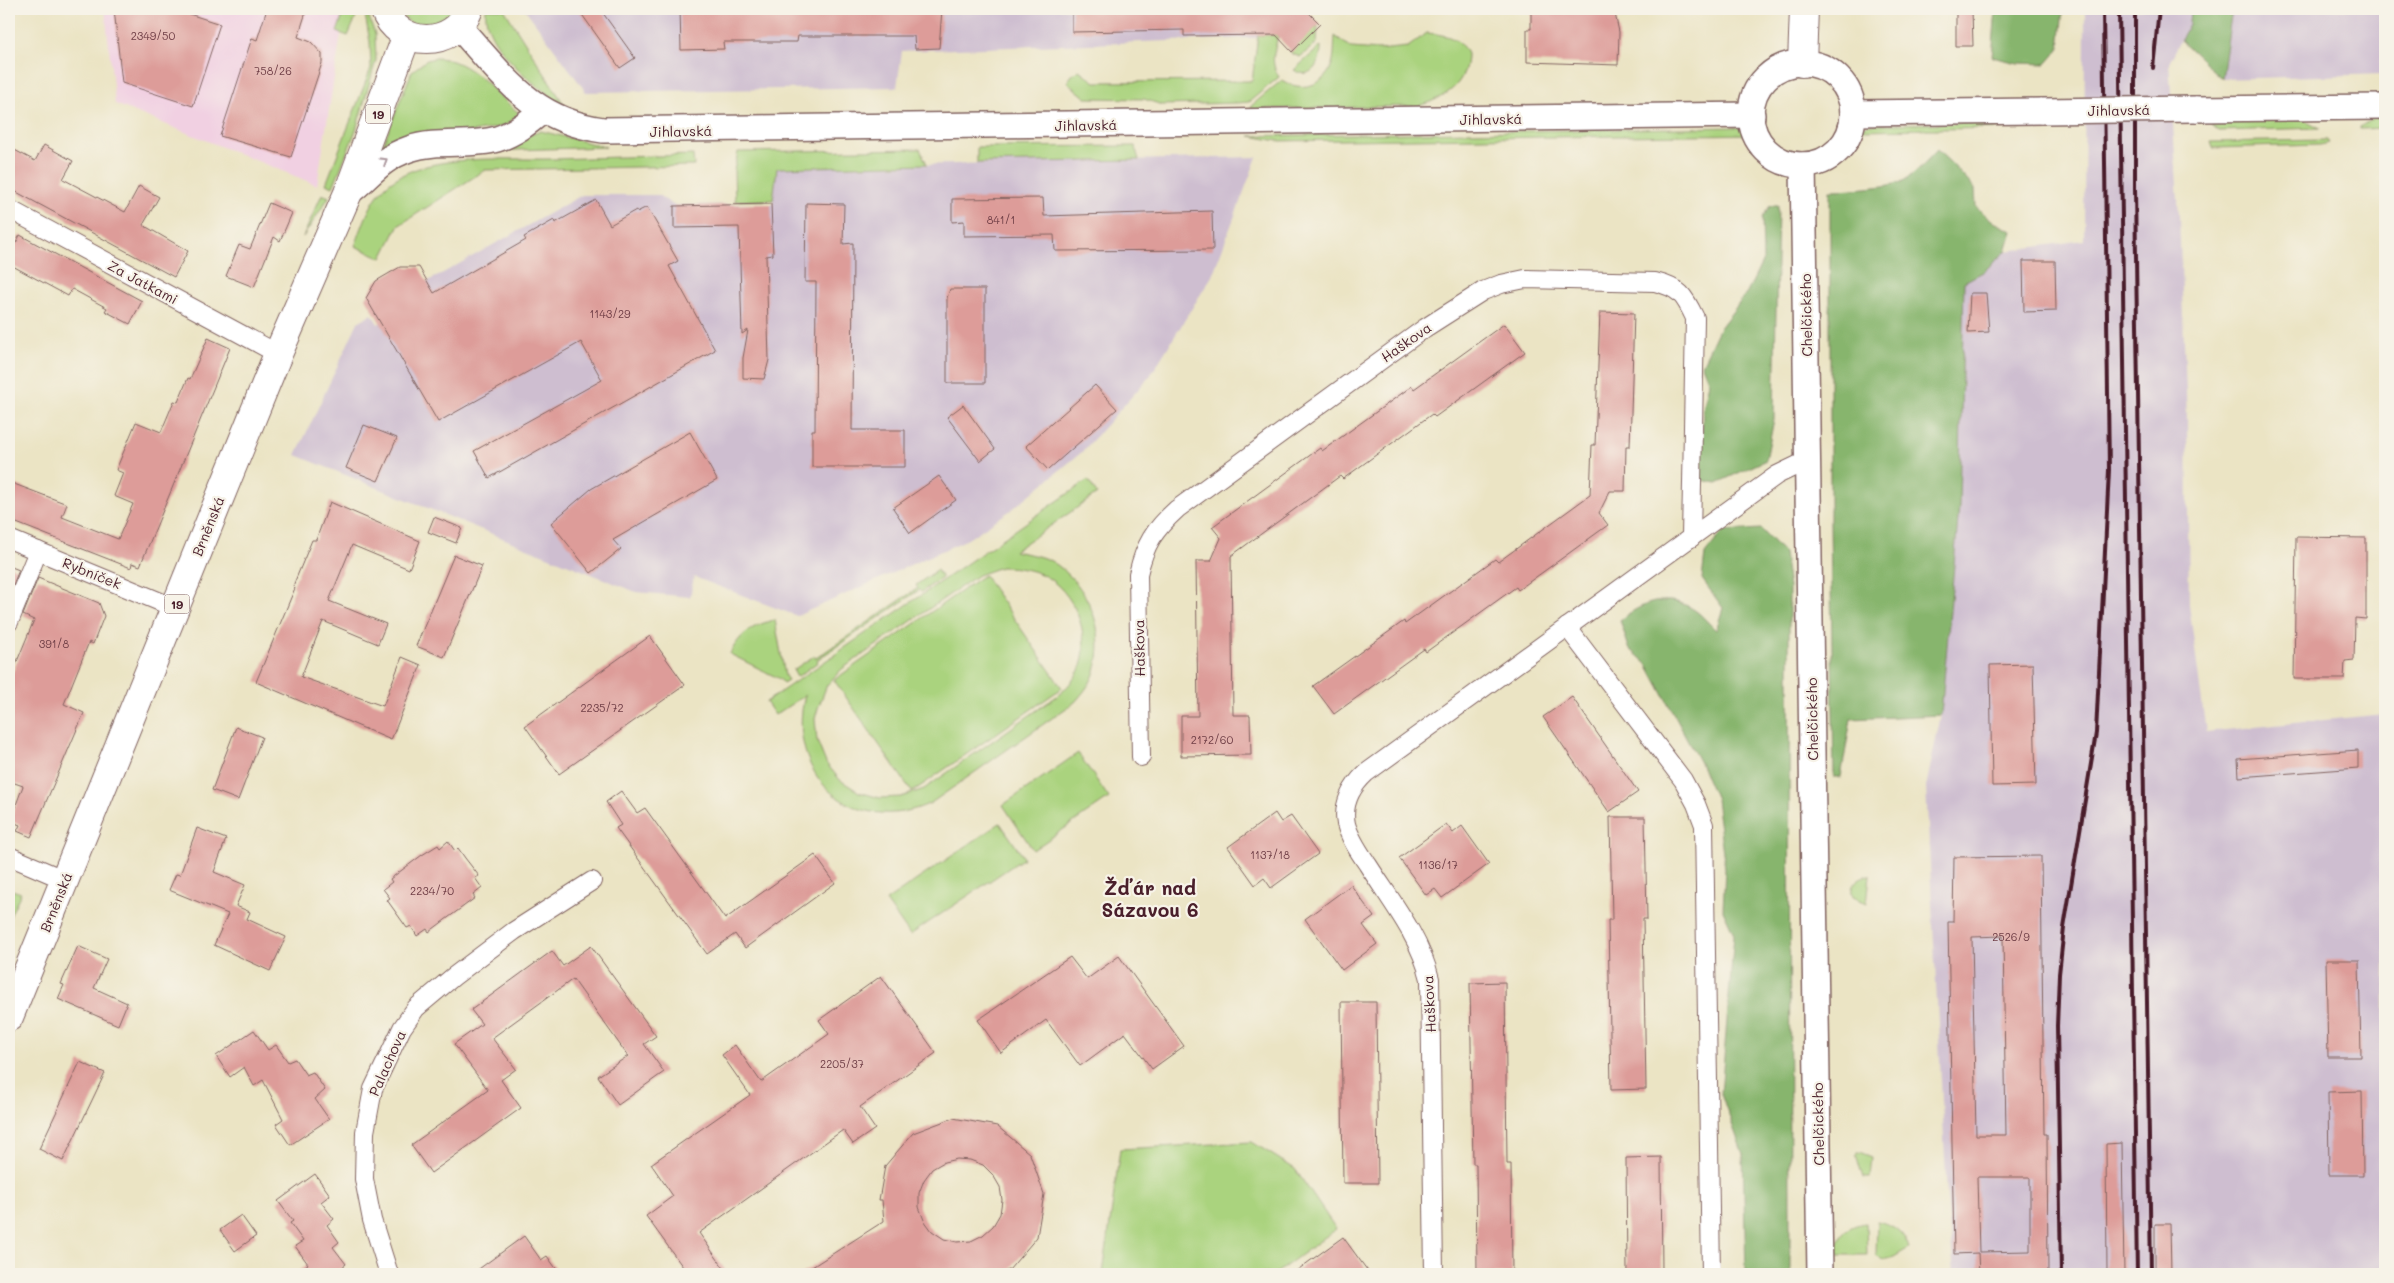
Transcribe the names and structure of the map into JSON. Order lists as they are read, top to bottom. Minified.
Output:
{"streets":{"main road":["Jihlavská","19","Chelčického","Brněnská"],"street":["Za Jatkami","Haškova","Rybníček","Palachova"]},"crossings":[["Jihlavská","Chelčického"],["Za Jatkami","Brněnská"],["Chelčického","Haškova"],["Brněnská","Rybníček"]],"districts":["Žďár nad Sázavou 6"],"house_numbers":["2349/50","758/26","841/1","1143/29","391/8","2235/72","2172/60","1137/18","1136/17","2234/70","2526/9","2205/37"]}
